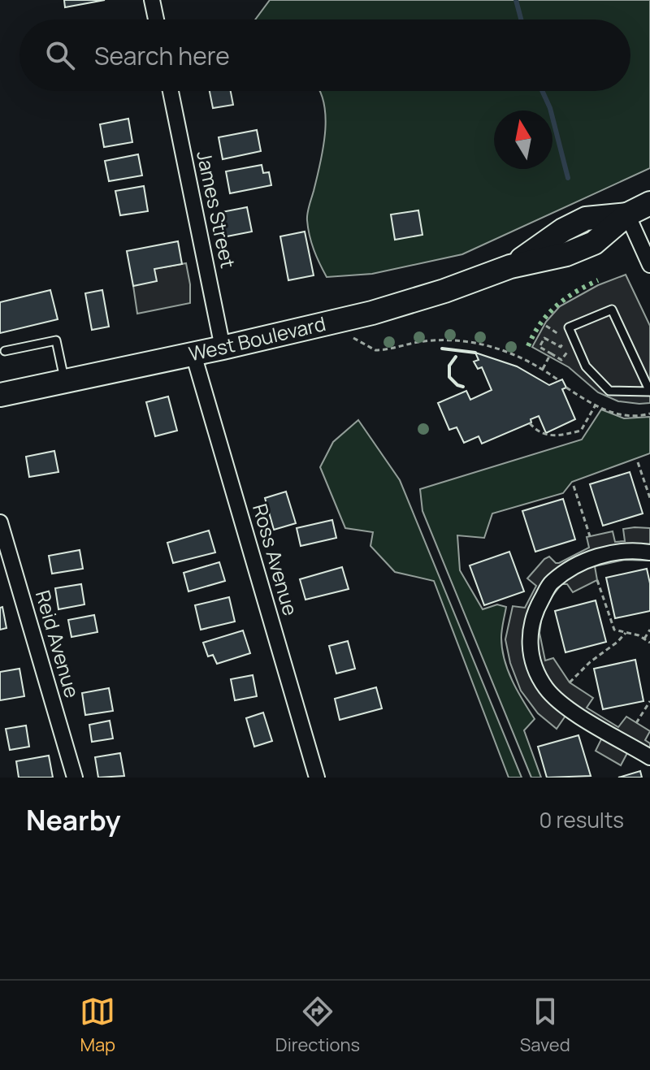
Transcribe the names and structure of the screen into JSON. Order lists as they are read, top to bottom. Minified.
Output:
{"streets":{"main road":["West Boulevard"],"street":["James Street","Ross Avenue","Reid Avenue"]},"crossings":[["James Street","West Boulevard"],["West Boulevard","Ross Avenue"]],"north":"top","page":{"search":"Search here","heading":["Nearby","0 results"],"nav":["Map","Directions","Saved"]}}
